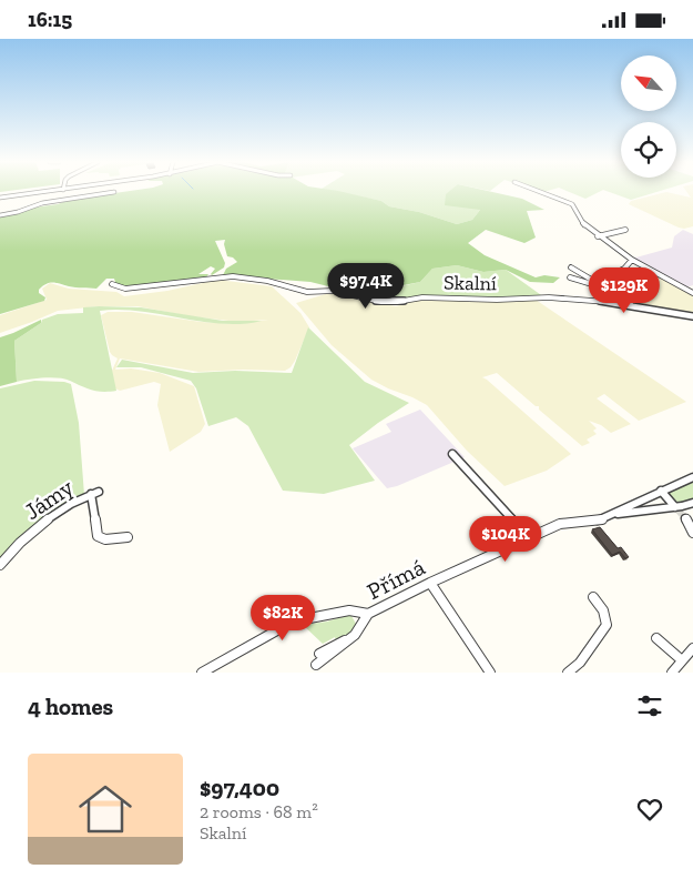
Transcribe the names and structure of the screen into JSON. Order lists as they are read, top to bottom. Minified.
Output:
{"streets":{"street":["Skalní","Jámy","Přímá"]},"north":"top left","page":{"status":"16:15","price":["$97.4K","$129K","$104K","$82K"],"heading":"4 homes","list":[{"name":"$97,400","note":"2 rooms · 68 m² · Skalní"}]}}
